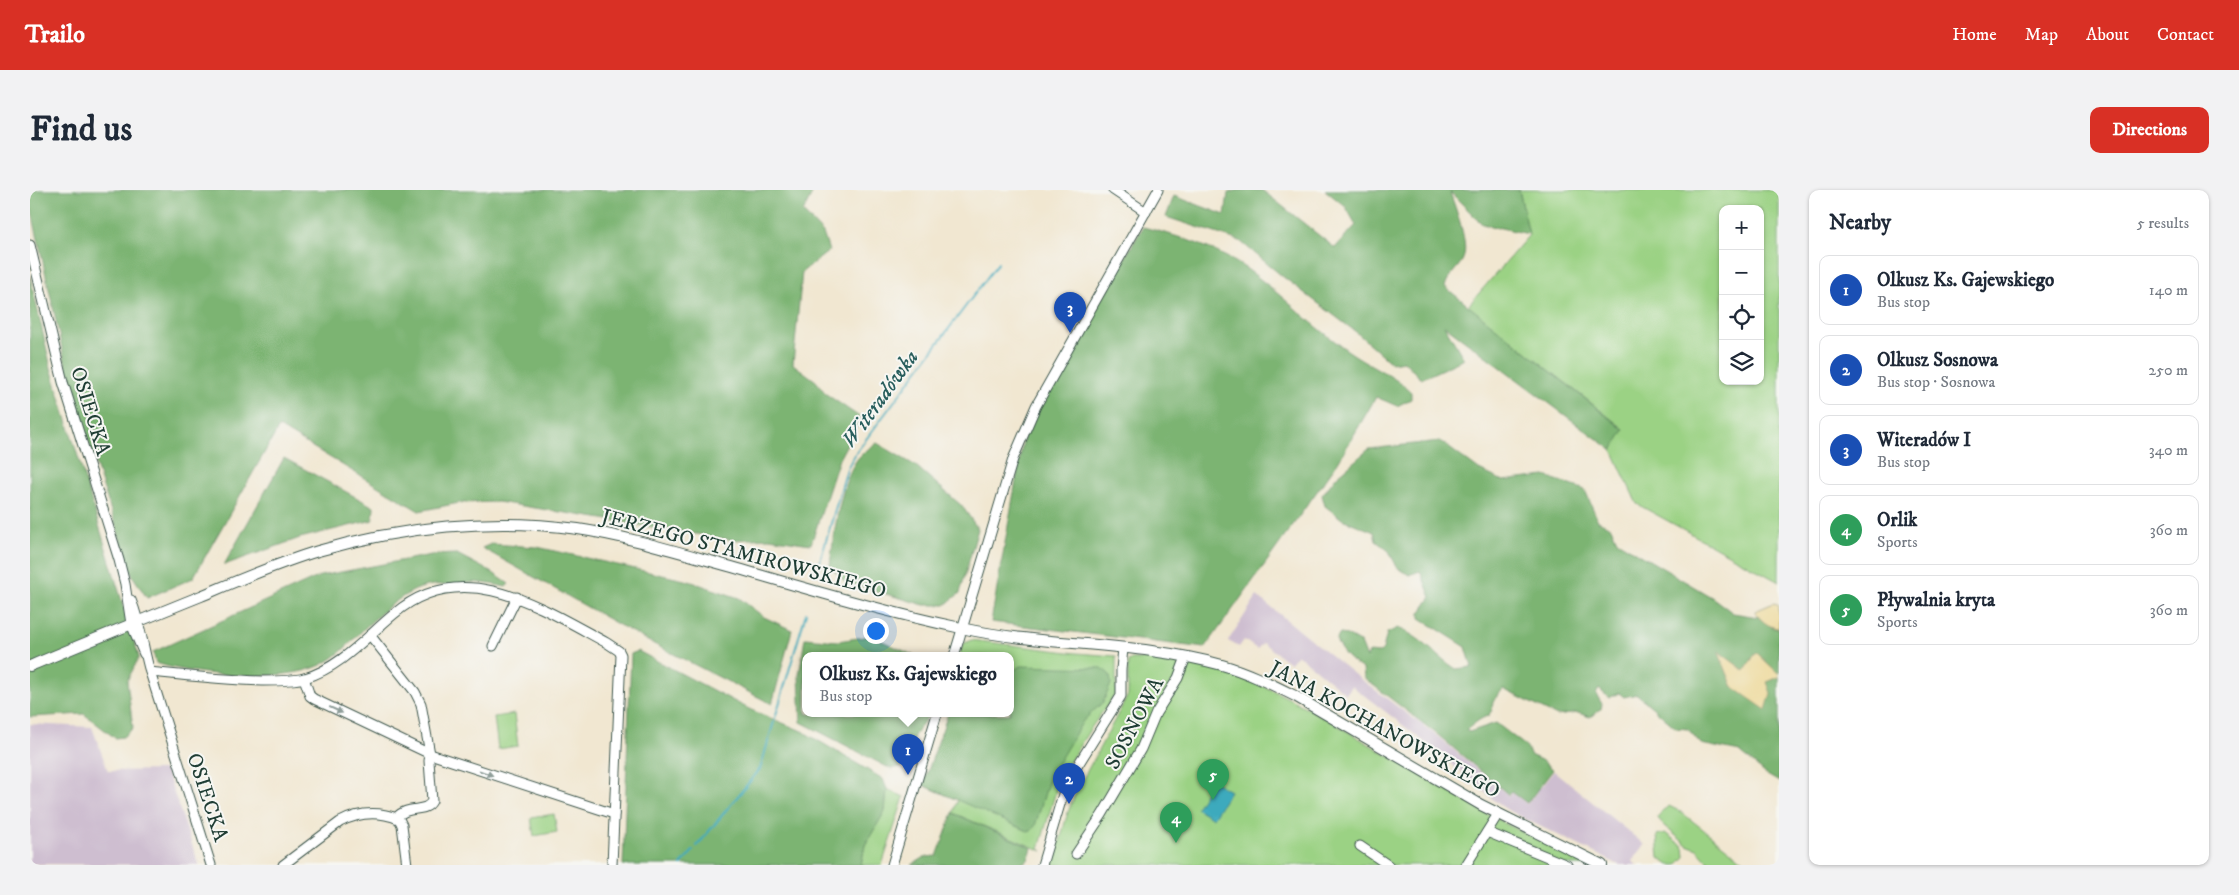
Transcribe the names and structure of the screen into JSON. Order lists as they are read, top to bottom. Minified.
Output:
{"streets":{"main road":["JERZEGO STAMIROWSKIEGO","JANA KOCHANOWSKIEGO"],"street":["OSIECKA","SOSNOWA"]},"crossings":[["OSIECKA","JERZEGO STAMIROWSKIEGO"],["JERZEGO STAMIROWSKIEGO","JANA KOCHANOWSKIEGO"],["SOSNOWA","JANA KOCHANOWSKIEGO"]],"water":["Witeradówka"],"page":{"header":"Trailo","nav":["Home","Map","About","Contact"],"buttons":"Directions","title":"Find us","heading":["Nearby","5 results"],"map_buttons":["+","−"],"list":[{"mark":"1","name":"Olkusz Ks. Gajewskiego","note":"Bus stop","value":"140 m"},{"mark":"2","name":"Olkusz Sosnowa","note":"Bus stop · Sosnowa","value":"250 m"},{"mark":"3","name":"Witeradów I","note":"Bus stop","value":"340 m"},{"mark":"4","name":"Orlik","note":"Sports","value":"360 m"},{"mark":"5","name":"Pływalnia kryta","note":"Sports","value":"360 m"}],"pins":["3","1","5","2","4"],"popup":["Olkusz Ks. Gajewskiego","Bus stop"]}}
